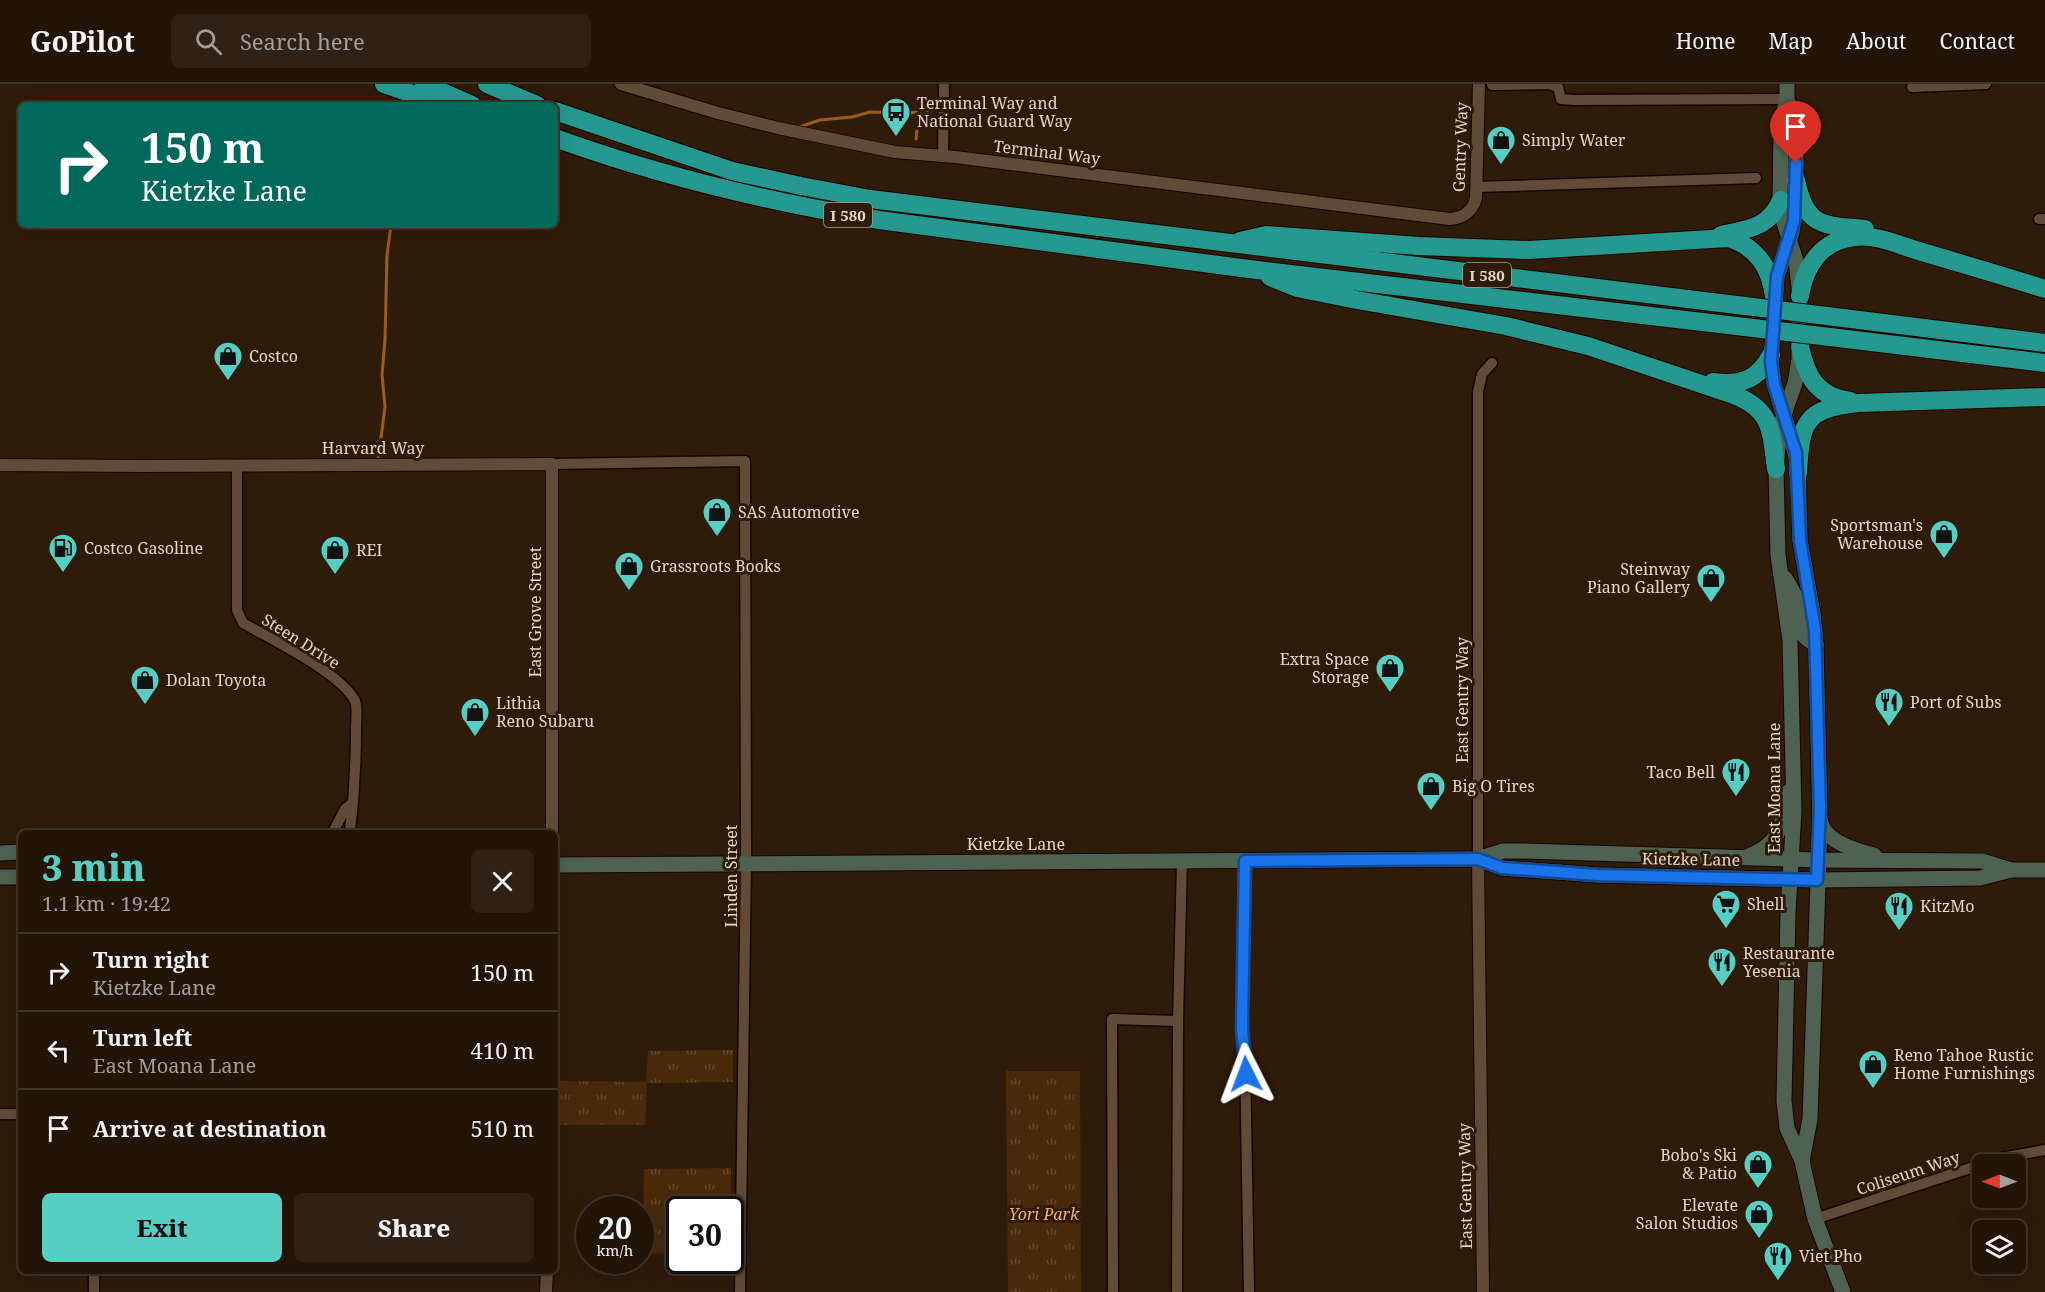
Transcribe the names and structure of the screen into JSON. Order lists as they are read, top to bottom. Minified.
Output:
{"streets":{"highway":["I 580"],"main road":["East Moana Lane","Kietzke Lane"],"street":["Gentry Way","Terminal Way","Harvard Way","East Grove Street","Steen Drive","East Gentry Way","Linden Street","Coliseum Way"]},"crossings":[["Gentry Way","Terminal Way"],["Harvard Way","East Grove Street"],["Harvard Way","Steen Drive"],["Harvard Way","Linden Street"],["East Gentry Way","Kietzke Lane"],["East Moana Lane","Kietzke Lane"],["East Moana Lane","Coliseum Way"],["Kietzke Lane","Linden Street"]],"parks":["Yori Park"],"places":{"bus stop":["Terminal Way and National Guard Way"],"shop":["Simply Water","Costco","SAS Automotive","Sportsman's Warehouse","REI","Grassroots Books","Steinway Piano Gallery","Extra Space Storage","Dolan Toyota","Lithia Reno Subaru","Big O Tires","Reno Tahoe Rustic Home Furnishings","Bobo's Ski & Patio","Elevate Salon Studios"],"fuel station":["Costco Gasoline"],"restaurant":["Port of Subs","Taco Bell","KitzMo","Restaurante Yesenia","Viet Pho"],"supermarket":["Shell"]},"north":"left","page":{"header":"GoPilot","search":"Search here","nav":["Home","Map","About","Contact"],"turn":["150 m","Kietzke Lane"],"heading":["3 min","1.1 km · 19:42"],"list":[{"name":"Turn right","note":"Kietzke Lane","value":"150 m"},{"name":"Turn left","note":"East Moana Lane","value":"410 m"},{"name":"Arrive at destination","value":"510 m"}],"buttons":["Exit","Share"],"speed":"20 km/h","limit":"30"}}
